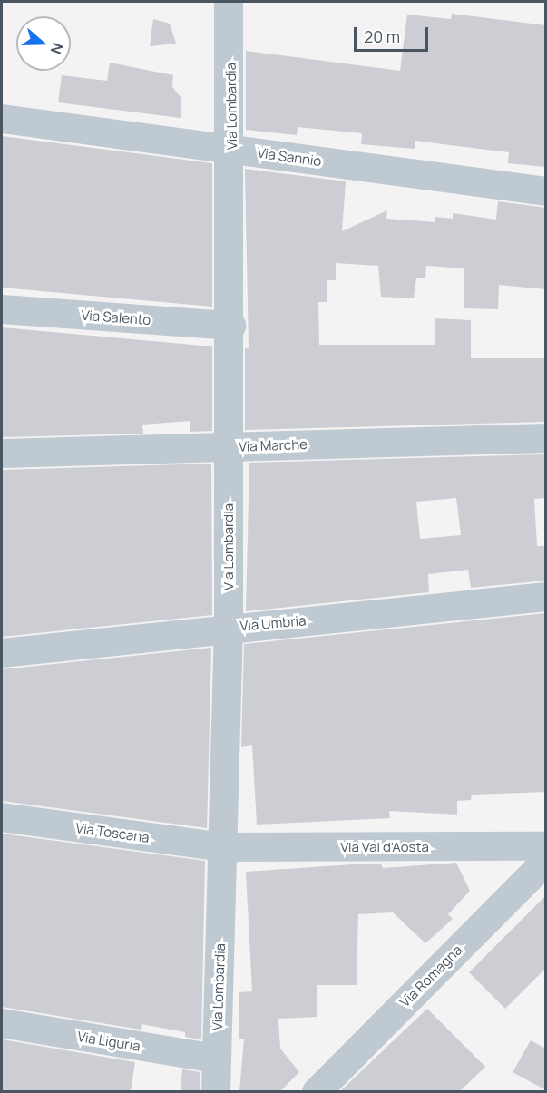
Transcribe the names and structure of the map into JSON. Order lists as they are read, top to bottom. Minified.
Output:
{"streets":{"street":["Via Lombardia","Via Sannio","Via Salento","Via Marche","Via Umbria","Via Toscana","Via Val d'Aosta","Via Romagna","Via Liguria"]},"crossings":[["Via Lombardia","Via Sannio"],["Via Lombardia","Via Salento"],["Via Lombardia","Via Marche"],["Via Lombardia","Via Umbria"],["Via Lombardia","Via Toscana"],["Via Lombardia","Via Val d'Aosta"],["Via Lombardia","Via Liguria"],["Via Toscana","Via Val d'Aosta"]],"scale_bar":"20 m","north":"right"}
